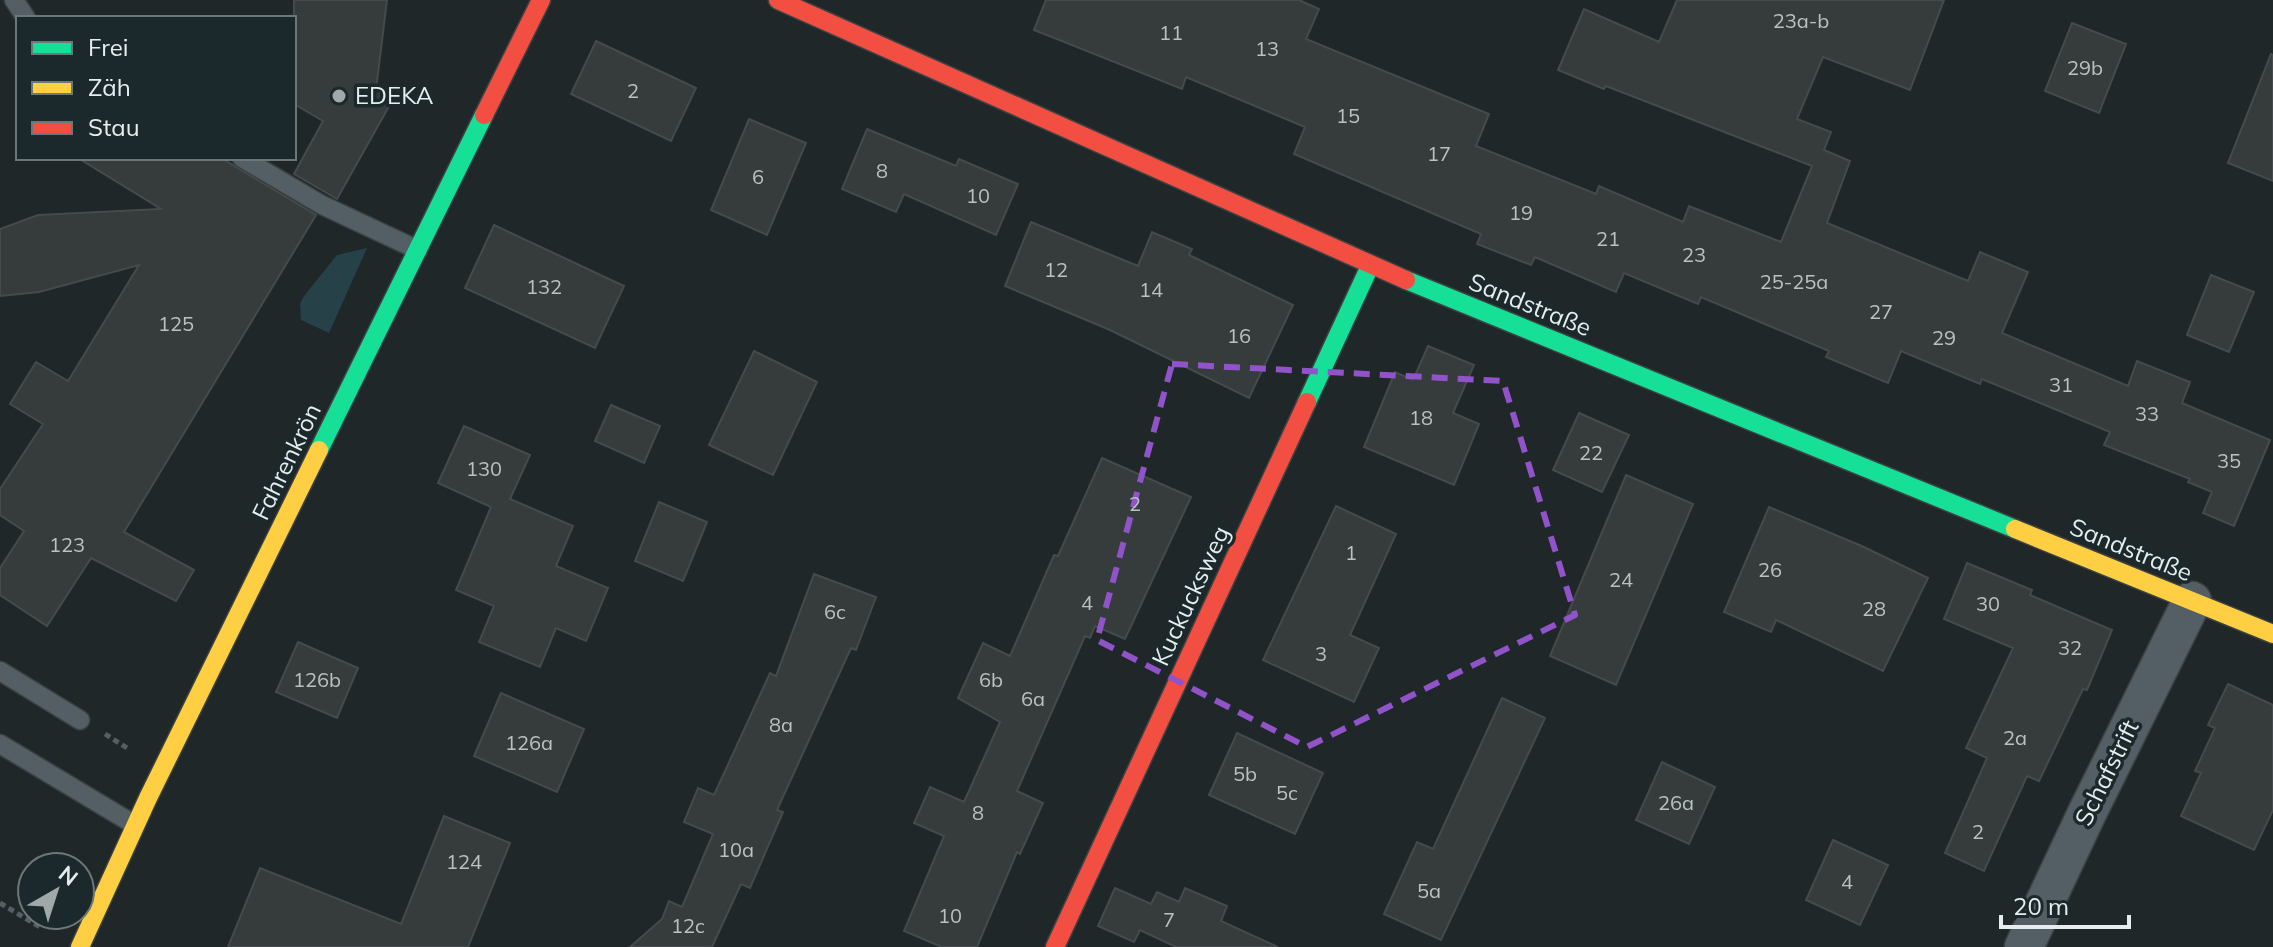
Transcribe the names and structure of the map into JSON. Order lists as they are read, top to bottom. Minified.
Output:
{"streets":{"street":["Sandstraße","Fahrenkrön","Kuckucksweg","Schafstrift"]},"crossings":[["Sandstraße","Kuckucksweg"],["Sandstraße","Schafstrift"]],"places":["EDEKA"],"house_numbers":["23a-b","11","13","29b","2","15","17","8","6","10","19","21","23","12","25-25a","132","14","27","125","16","29","31","33","18","22","35","130","2","123","1","26","24","4","30","28","6c","32","3","126b","6b","6a","8a","2a","126a","5b","5c","26a","8","2","10a","124","4","5a","10","7","12c"],"legend":["Frei","Zäh","Stau"],"scale_bar":"20 m","north":"top right"}
